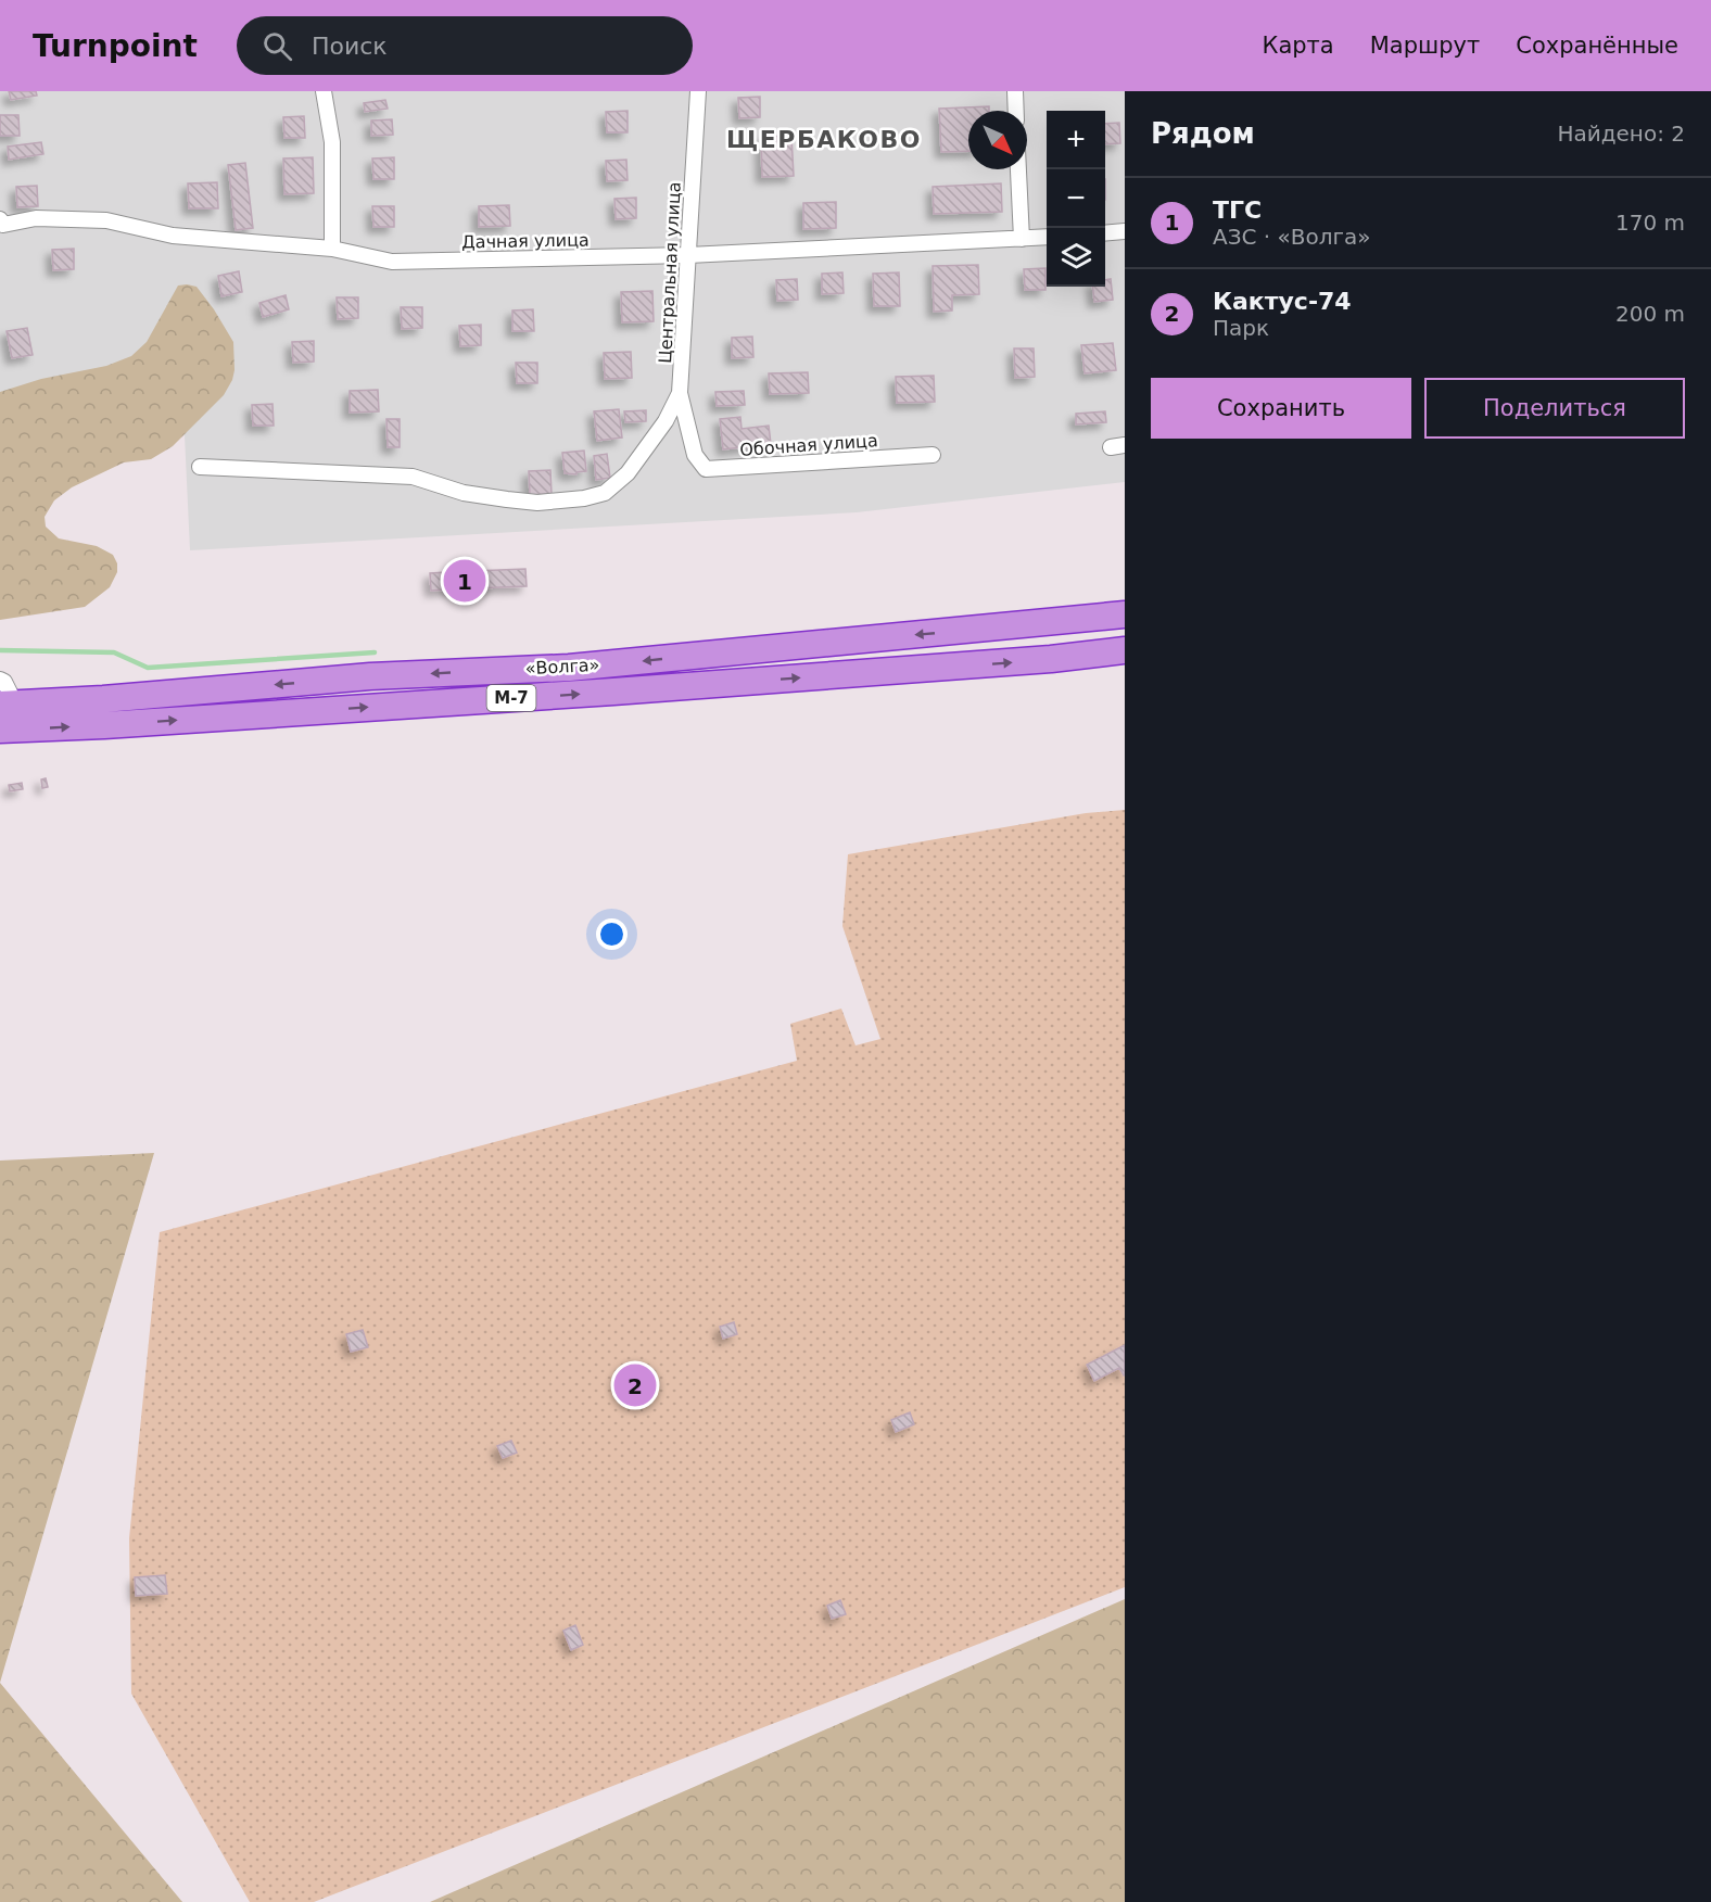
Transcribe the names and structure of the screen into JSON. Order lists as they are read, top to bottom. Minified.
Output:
{"streets":{"highway":["«Волга»","М-7"],"street":["Дачная улица","Центральная улица","Обочная улица"]},"crossings":[["Дачная улица","Центральная улица"],["Центральная улица","Обочная улица"]],"districts":["ЩЕРБАКОВО"],"north":"bottom right","page":{"header":"Turnpoint","search":"Поиск","nav":["Карта","Маршрут","Сохранённые"],"heading":["Рядом","Найдено: 2"],"map_buttons":["+","−"],"list":[{"mark":"1","name":"ТГС","note":"АЗС · «Волга»","value":"170 m"},{"mark":"2","name":"Кактус-74","note":"Парк","value":"200 m"}],"buttons":["Сохранить","Поделиться"],"pins":["1","2"]}}
